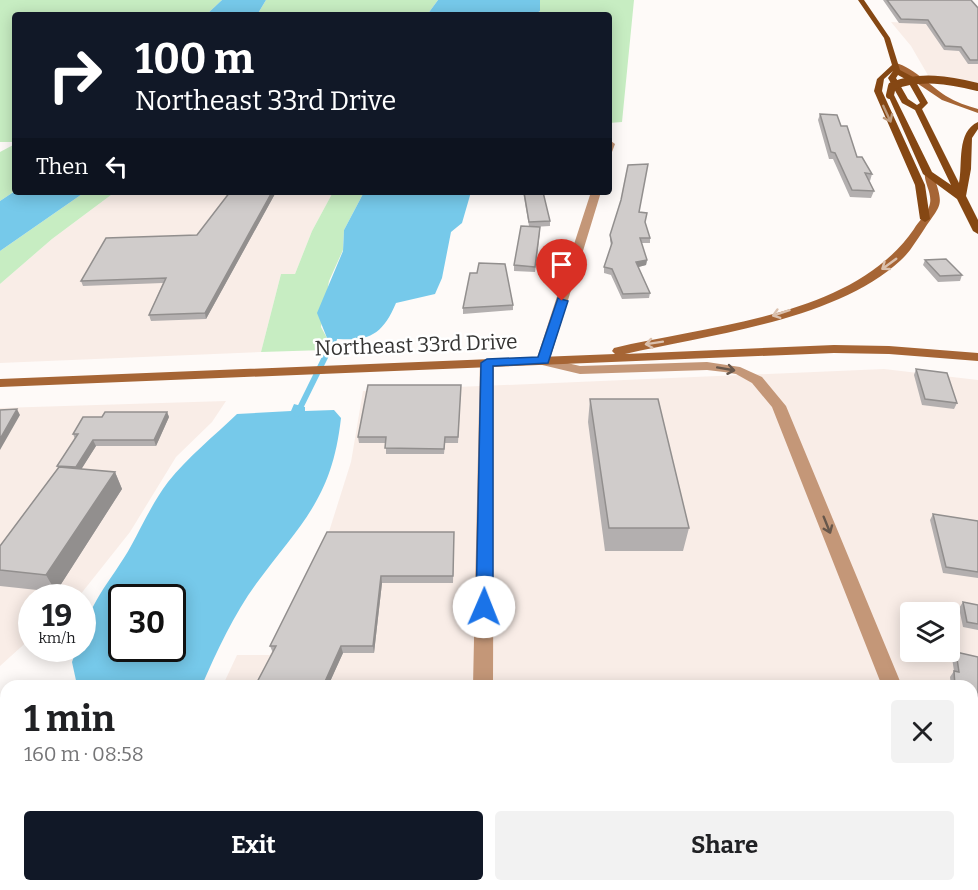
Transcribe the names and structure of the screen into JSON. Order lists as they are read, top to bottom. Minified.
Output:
{"streets":{"main road":["Northeast 33rd Drive"]},"page":{"turn":["100 m","Northeast 33rd Drive"],"then":"Then","speed":"19 km/h","limit":"30","heading":["1 min","160 m · 08:58"],"buttons":["Exit","Share"]}}
